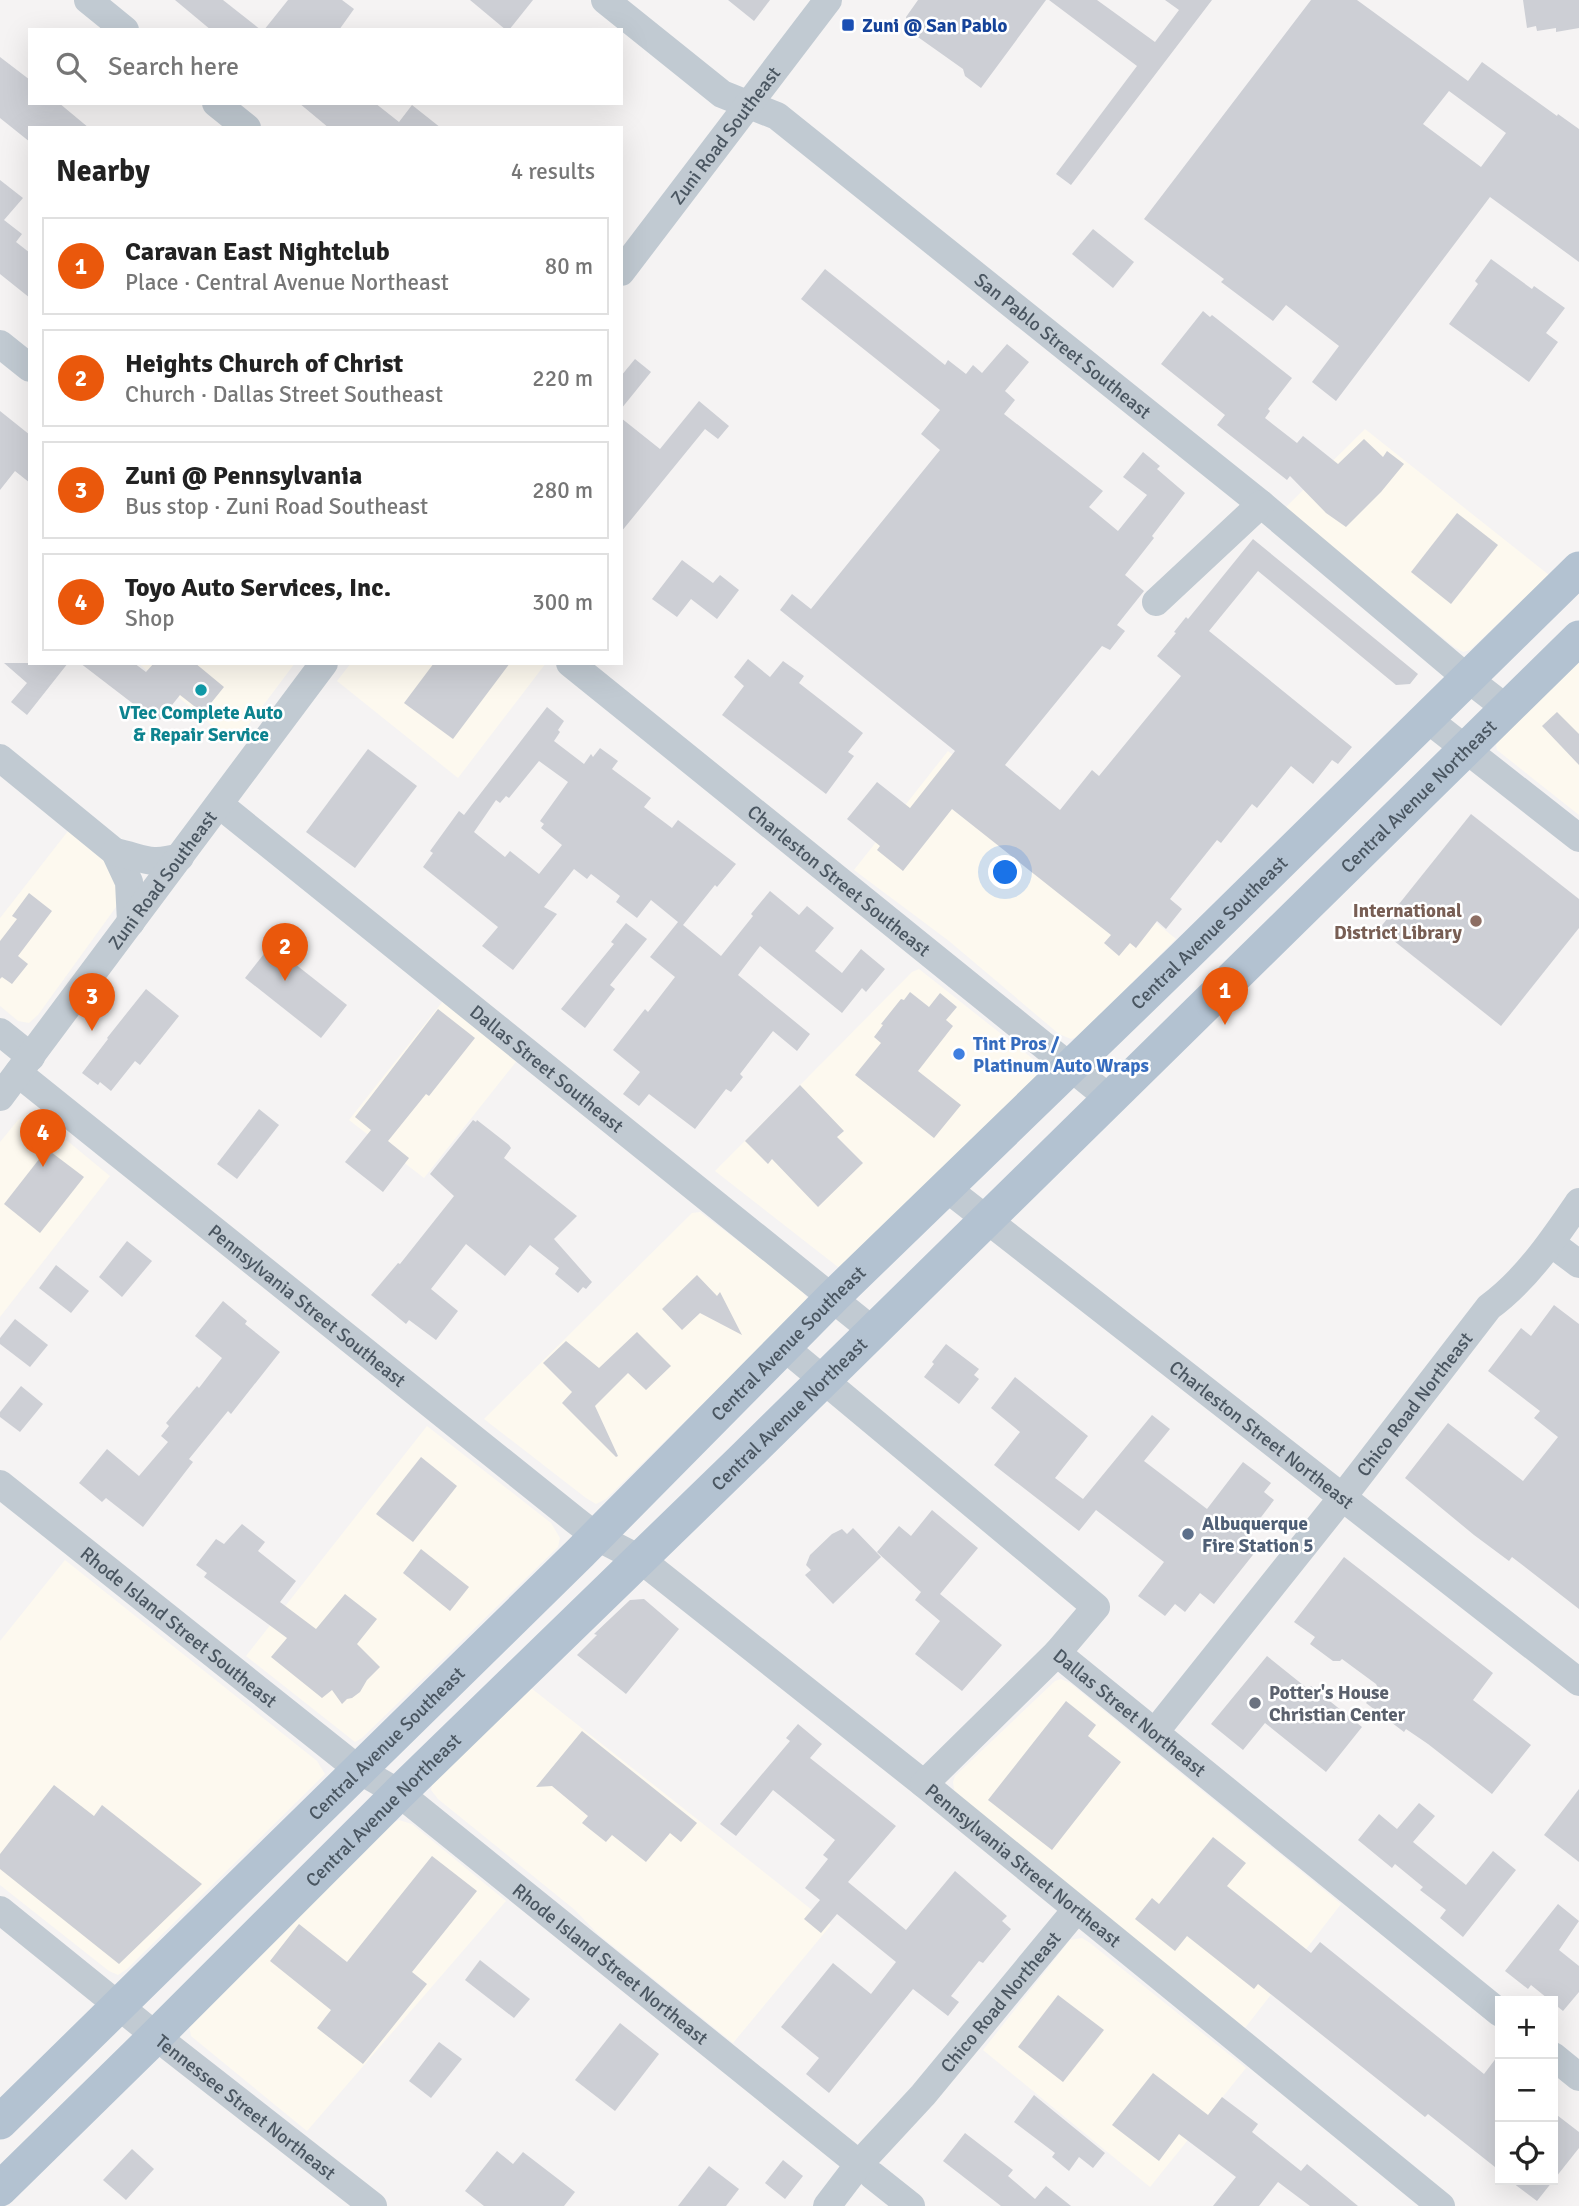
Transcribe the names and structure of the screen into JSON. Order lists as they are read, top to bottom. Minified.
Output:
{"streets":{"main road":["Central Avenue Northeast","Central Avenue Southeast"],"street":["Zuni Road Southeast","San Pablo Street Southeast","Charleston Street Southeast","Dallas Street Southeast","Pennsylvania Street Southeast","Chico Road Northeast","Charleston Street Northeast","Rhode Island Street Southeast","Dallas Street Northeast","Pennsylvania Street Northeast","Rhode Island Street Northeast","Tennessee Street Northeast"]},"crossings":[["Zuni Road Southeast","San Pablo Street Southeast"],["Zuni Road Southeast","Dallas Street Southeast"],["Zuni Road Southeast","Pennsylvania Street Southeast"],["San Pablo Street Southeast","Central Avenue Northeast"],["San Pablo Street Southeast","Central Avenue Southeast"],["Central Avenue Northeast","Charleston Street Southeast"],["Central Avenue Northeast","Dallas Street Southeast"],["Central Avenue Northeast","Charleston Street Northeast"],["Central Avenue Northeast","Dallas Street Northeast"],["Central Avenue Northeast","Pennsylvania Street Northeast"],["Central Avenue Northeast","Rhode Island Street Northeast"],["Central Avenue Northeast","Tennessee Street Northeast"],["Charleston Street Southeast","Central Avenue Southeast"],["Central Avenue Southeast","Dallas Street Southeast"],["Central Avenue Southeast","Pennsylvania Street Southeast"],["Central Avenue Southeast","Charleston Street Northeast"],["Central Avenue Southeast","Rhode Island Street Southeast"],["Central Avenue Southeast","Dallas Street Northeast"],["Central Avenue Southeast","Pennsylvania Street Northeast"],["Central Avenue Southeast","Rhode Island Street Northeast"],["Central Avenue Southeast","Tennessee Street Northeast"],["Pennsylvania Street Southeast","Pennsylvania Street Northeast"],["Chico Road Northeast","Charleston Street Northeast"],["Chico Road Northeast","Dallas Street Northeast"],["Chico Road Northeast","Pennsylvania Street Northeast"],["Chico Road Northeast","Rhode Island Street Northeast"],["Rhode Island Street Southeast","Rhode Island Street Northeast"]],"places":{"transit":["Zuni @ San Pablo"],"other":["VTec Complete Auto & Repair Service","International District Library","Tint Pros / Platinum Auto Wraps","Albuquerque Fire Station 5","Potter's House Christian Center"]},"page":{"search":"Search here","heading":["Nearby","4 results"],"list":[{"mark":"1","name":"Caravan East Nightclub","note":"Place · Central Avenue Northeast","value":"80 m"},{"mark":"2","name":"Heights Church of Christ","note":"Church · Dallas Street Southeast","value":"220 m"},{"mark":"3","name":"Zuni @ Pennsylvania","note":"Bus stop · Zuni Road Southeast","value":"280 m"},{"mark":"4","name":"Toyo Auto Services, Inc.","note":"Shop","value":"300 m"}],"pins":["2","1","3","4"],"map_buttons":["+","−"]}}
